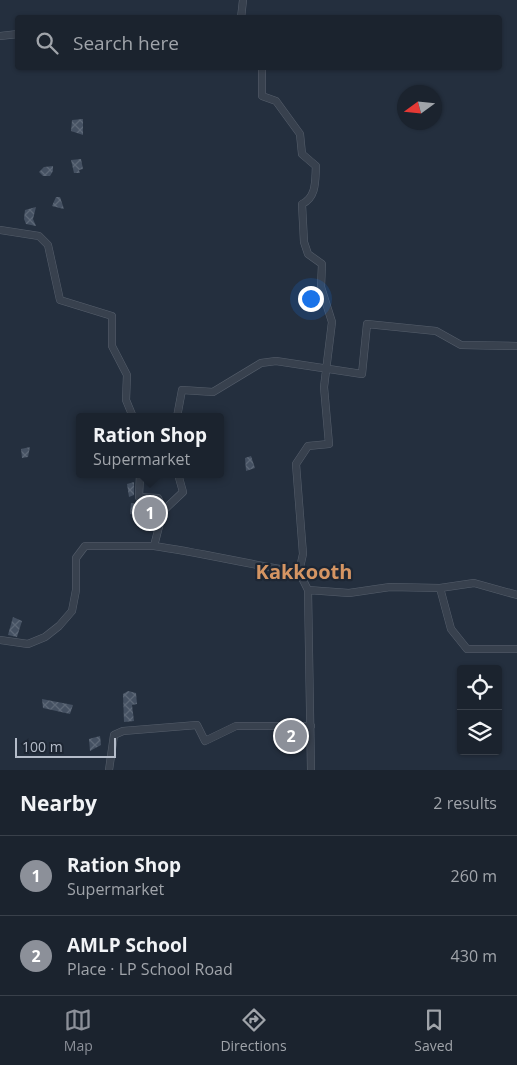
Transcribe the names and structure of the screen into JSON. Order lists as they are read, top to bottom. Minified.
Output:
{"districts":["Kakkooth"],"scale_bar":"100 m","north":"left","page":{"search":"Search here","popup":["Ration Shop","Supermarket"],"pins":["1","2"],"scale":"100 m","heading":["Nearby","2 results"],"list":[{"mark":"1","name":"Ration Shop","note":"Supermarket","value":"260 m"},{"mark":"2","name":"AMLP School","note":"Place · LP School Road","value":"430 m"}],"nav":["Map","Directions","Saved"]}}
